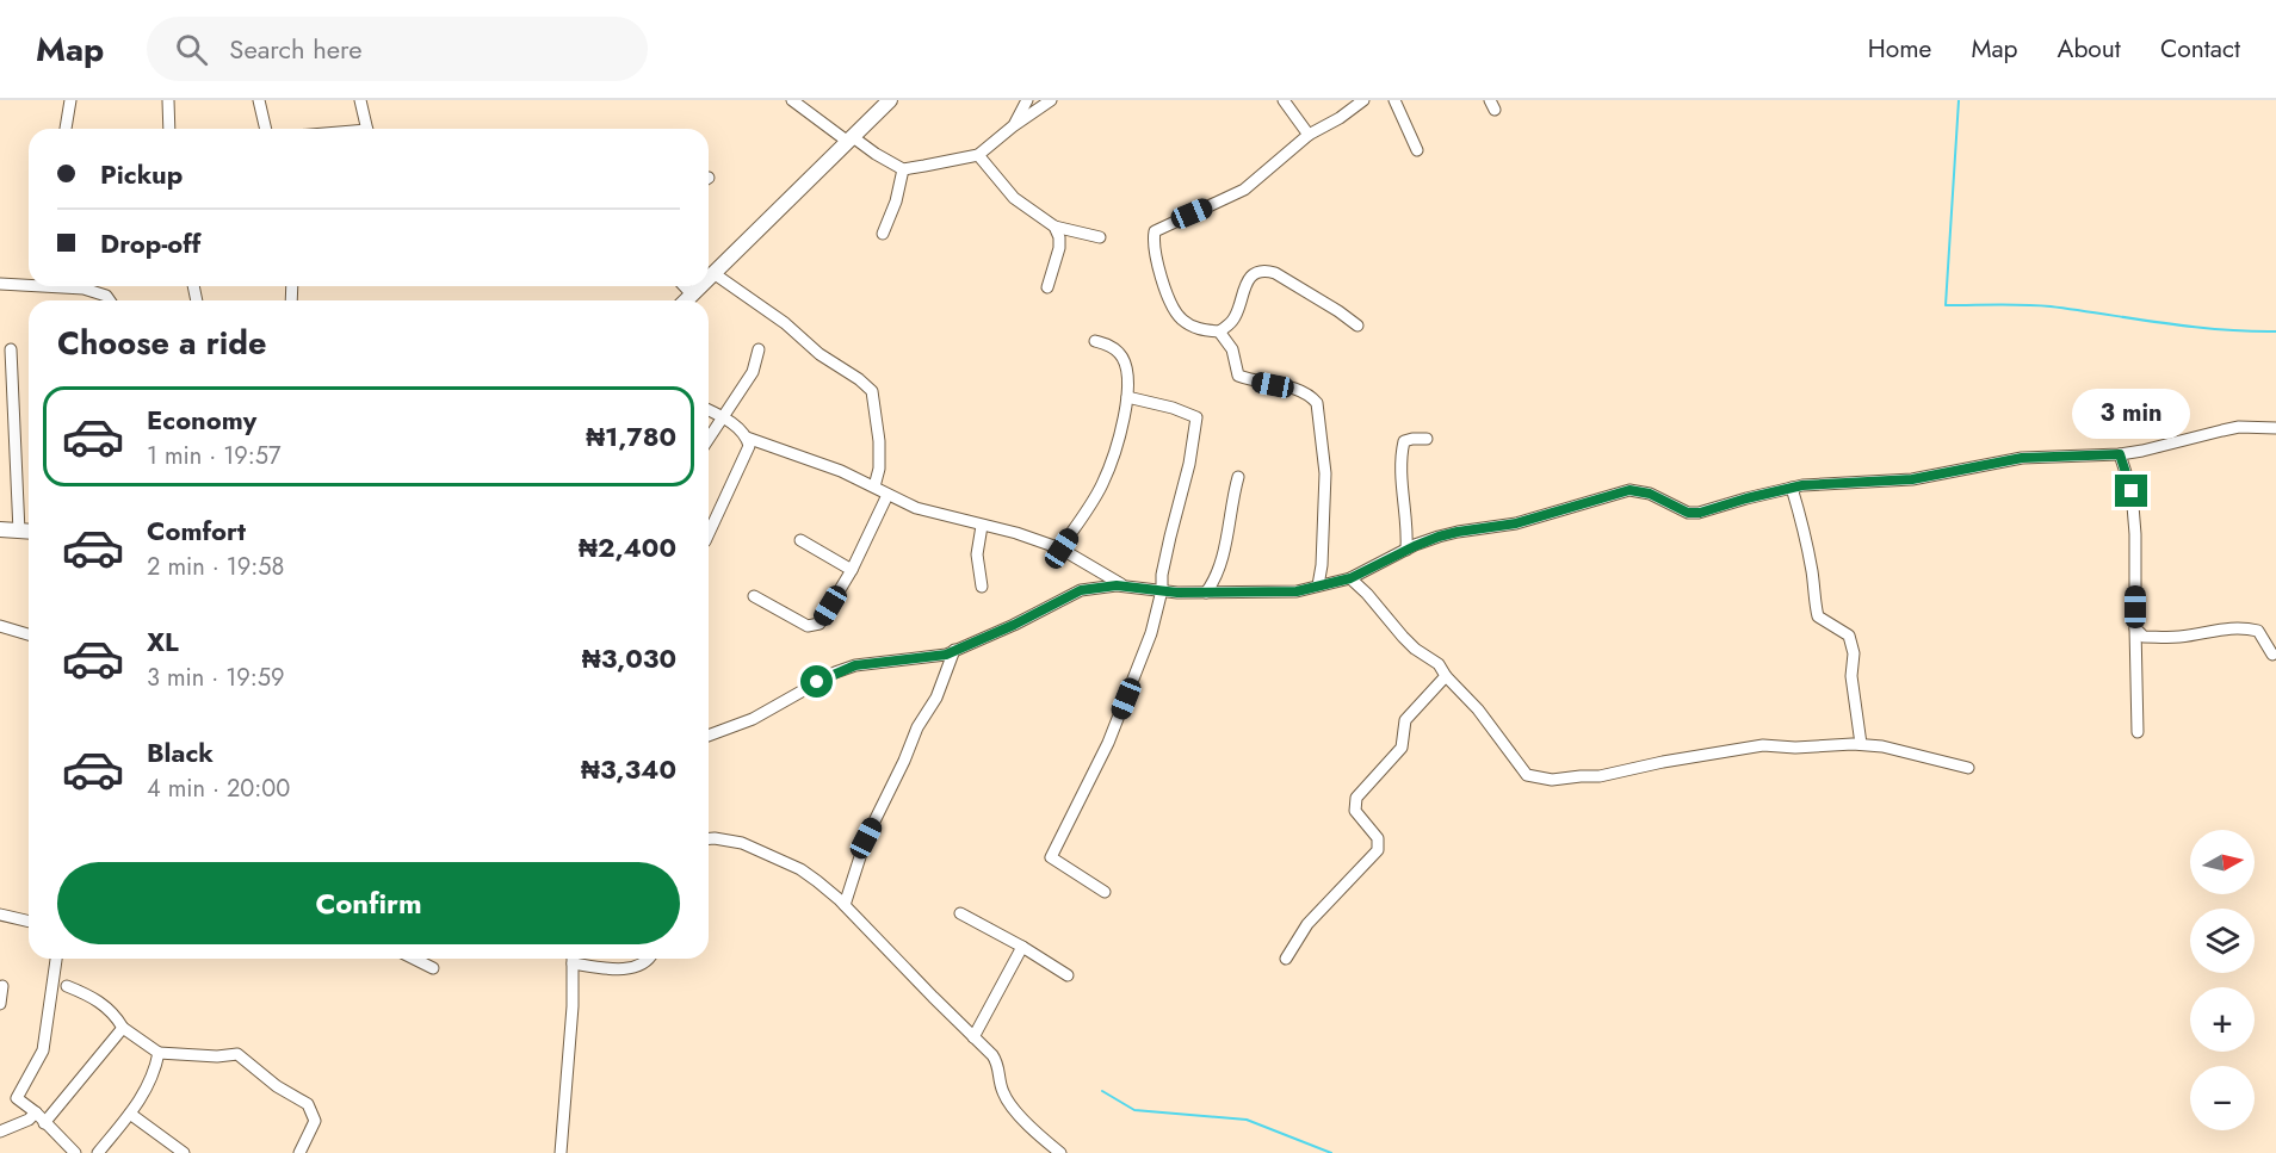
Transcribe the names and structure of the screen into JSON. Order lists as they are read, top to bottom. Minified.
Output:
{"north":"right","page":{"header":"Map","search":"Search here","nav":["Home","Map","About","Contact"],"banner":["Pickup","Drop-off"],"heading":"Choose a ride","list":[{"name":"Economy","note":"1 min · 19:57","value":"₦1,780"},{"name":"Comfort","note":"2 min · 19:58","value":"₦2,400"},{"name":"XL","note":"3 min · 19:59","value":"₦3,030"},{"name":"Black","note":"4 min · 20:00","value":"₦3,340"}],"bubble":"3 min","map_buttons":["+","−"],"buttons":"Confirm"}}
